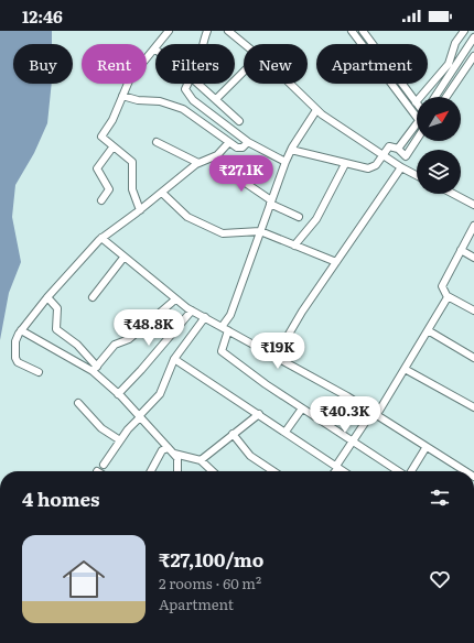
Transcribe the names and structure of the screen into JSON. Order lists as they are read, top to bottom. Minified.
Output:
{"north":"top right","page":{"status":"12:46","chip":["Buy","Rent","Filters","New","Apartment"],"price":["₹27.1K","₹48.8K","₹19K","₹40.3K"],"heading":"4 homes","list":[{"name":"₹27,100/mo","note":"2 rooms · 60 m² · Apartment"}]}}
